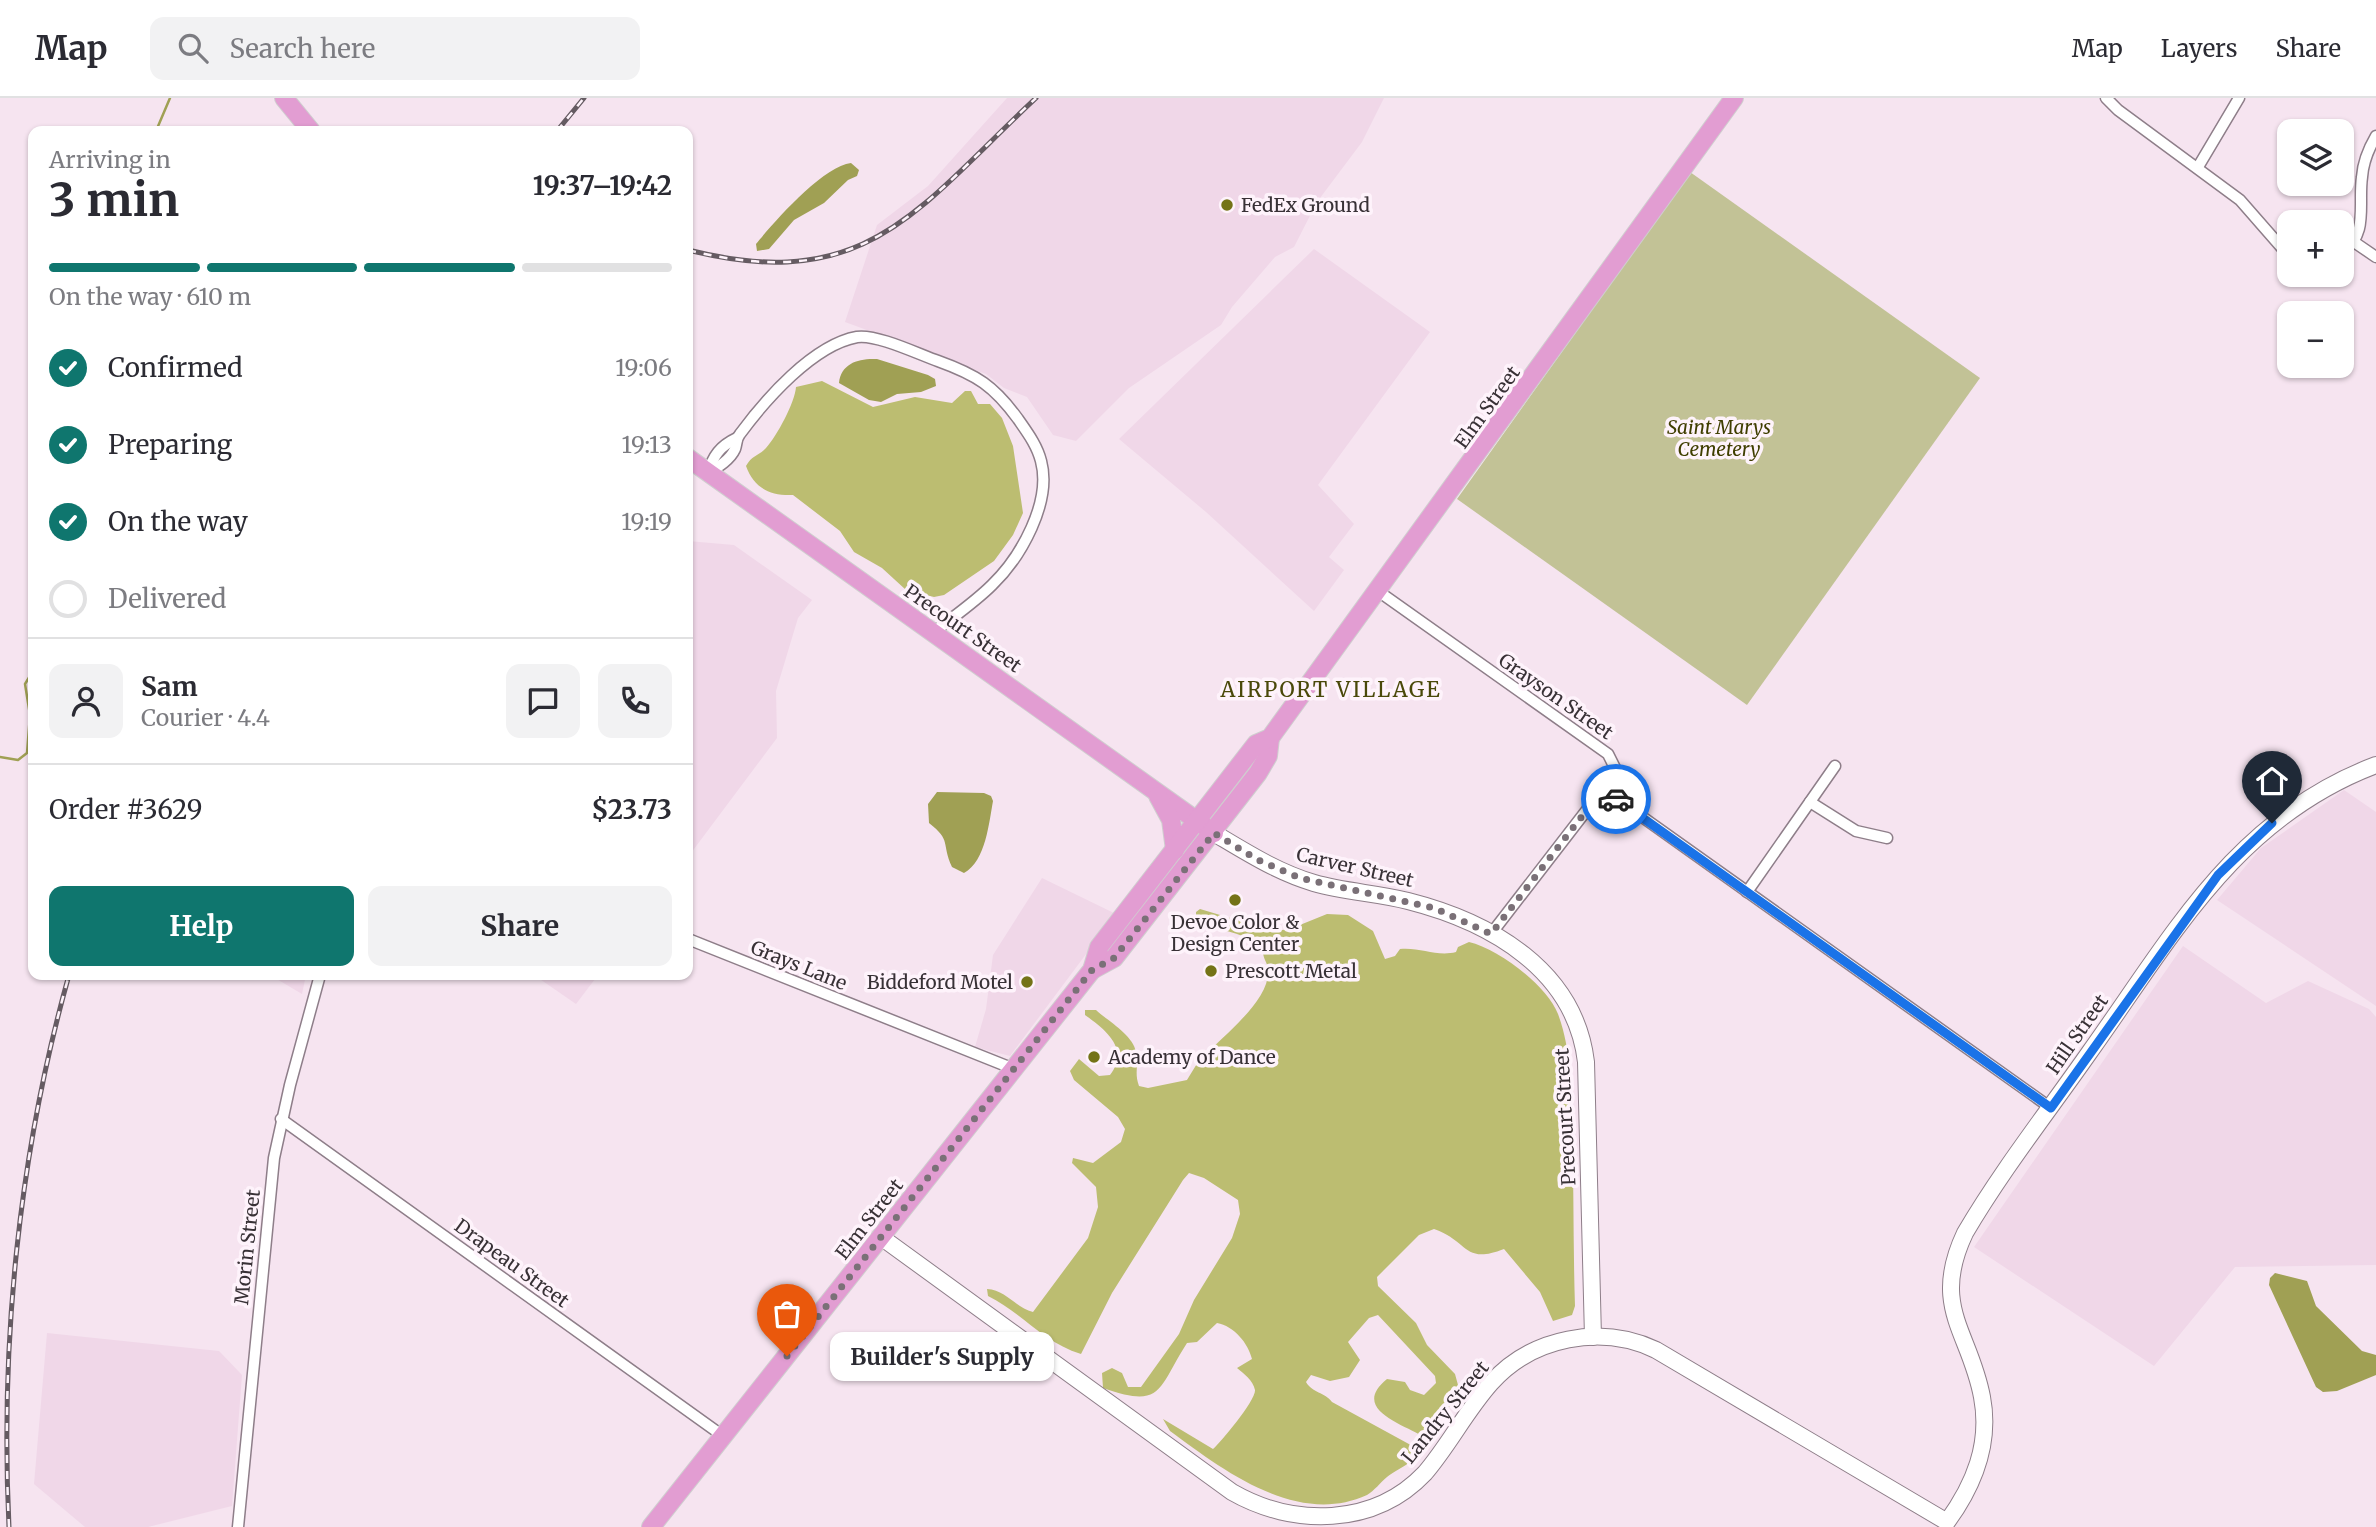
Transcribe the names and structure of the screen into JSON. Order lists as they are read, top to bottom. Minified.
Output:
{"streets":{"main road":["Elm Street","Precourt Street"],"street":["Grayson Street","Carver Street","Grays Lane","Hill Street","Morin Street","Drapeau Street","Landry Street"]},"crossings":[["Elm Street","Precourt Street"],["Elm Street","Grayson Street"],["Elm Street","Carver Street"],["Elm Street","Grays Lane"],["Elm Street","Drapeau Street"],["Elm Street","Landry Street"],["Precourt Street","Carver Street"],["Precourt Street","Landry Street"],["Hill Street","Landry Street"],["Morin Street","Drapeau Street"]],"districts":["AIRPORT VILLAGE"],"parks":["Saint Marys Cemetery"],"places":["FedEx Ground","Devoe Color & Design Center","Prescott Metal","Biddeford Motel","Academy of Dance","Builder's Supply"],"page":{"header":"Map","search":"Search here","nav":["Map","Layers","Share"],"map_buttons":["+","−"],"heading":["3 min","Arriving in","19:37–19:42"],"panel":["Sam","Courier · 4.4","Order #3629","$23.73"],"bar":"On the way · 610 m","list":[["Confirmed","19:06"],["Preparing","19:13"],["On the way","19:19"],"Delivered"],"buttons":["Help","Share"],"bubble":"Builder's Supply"}}
